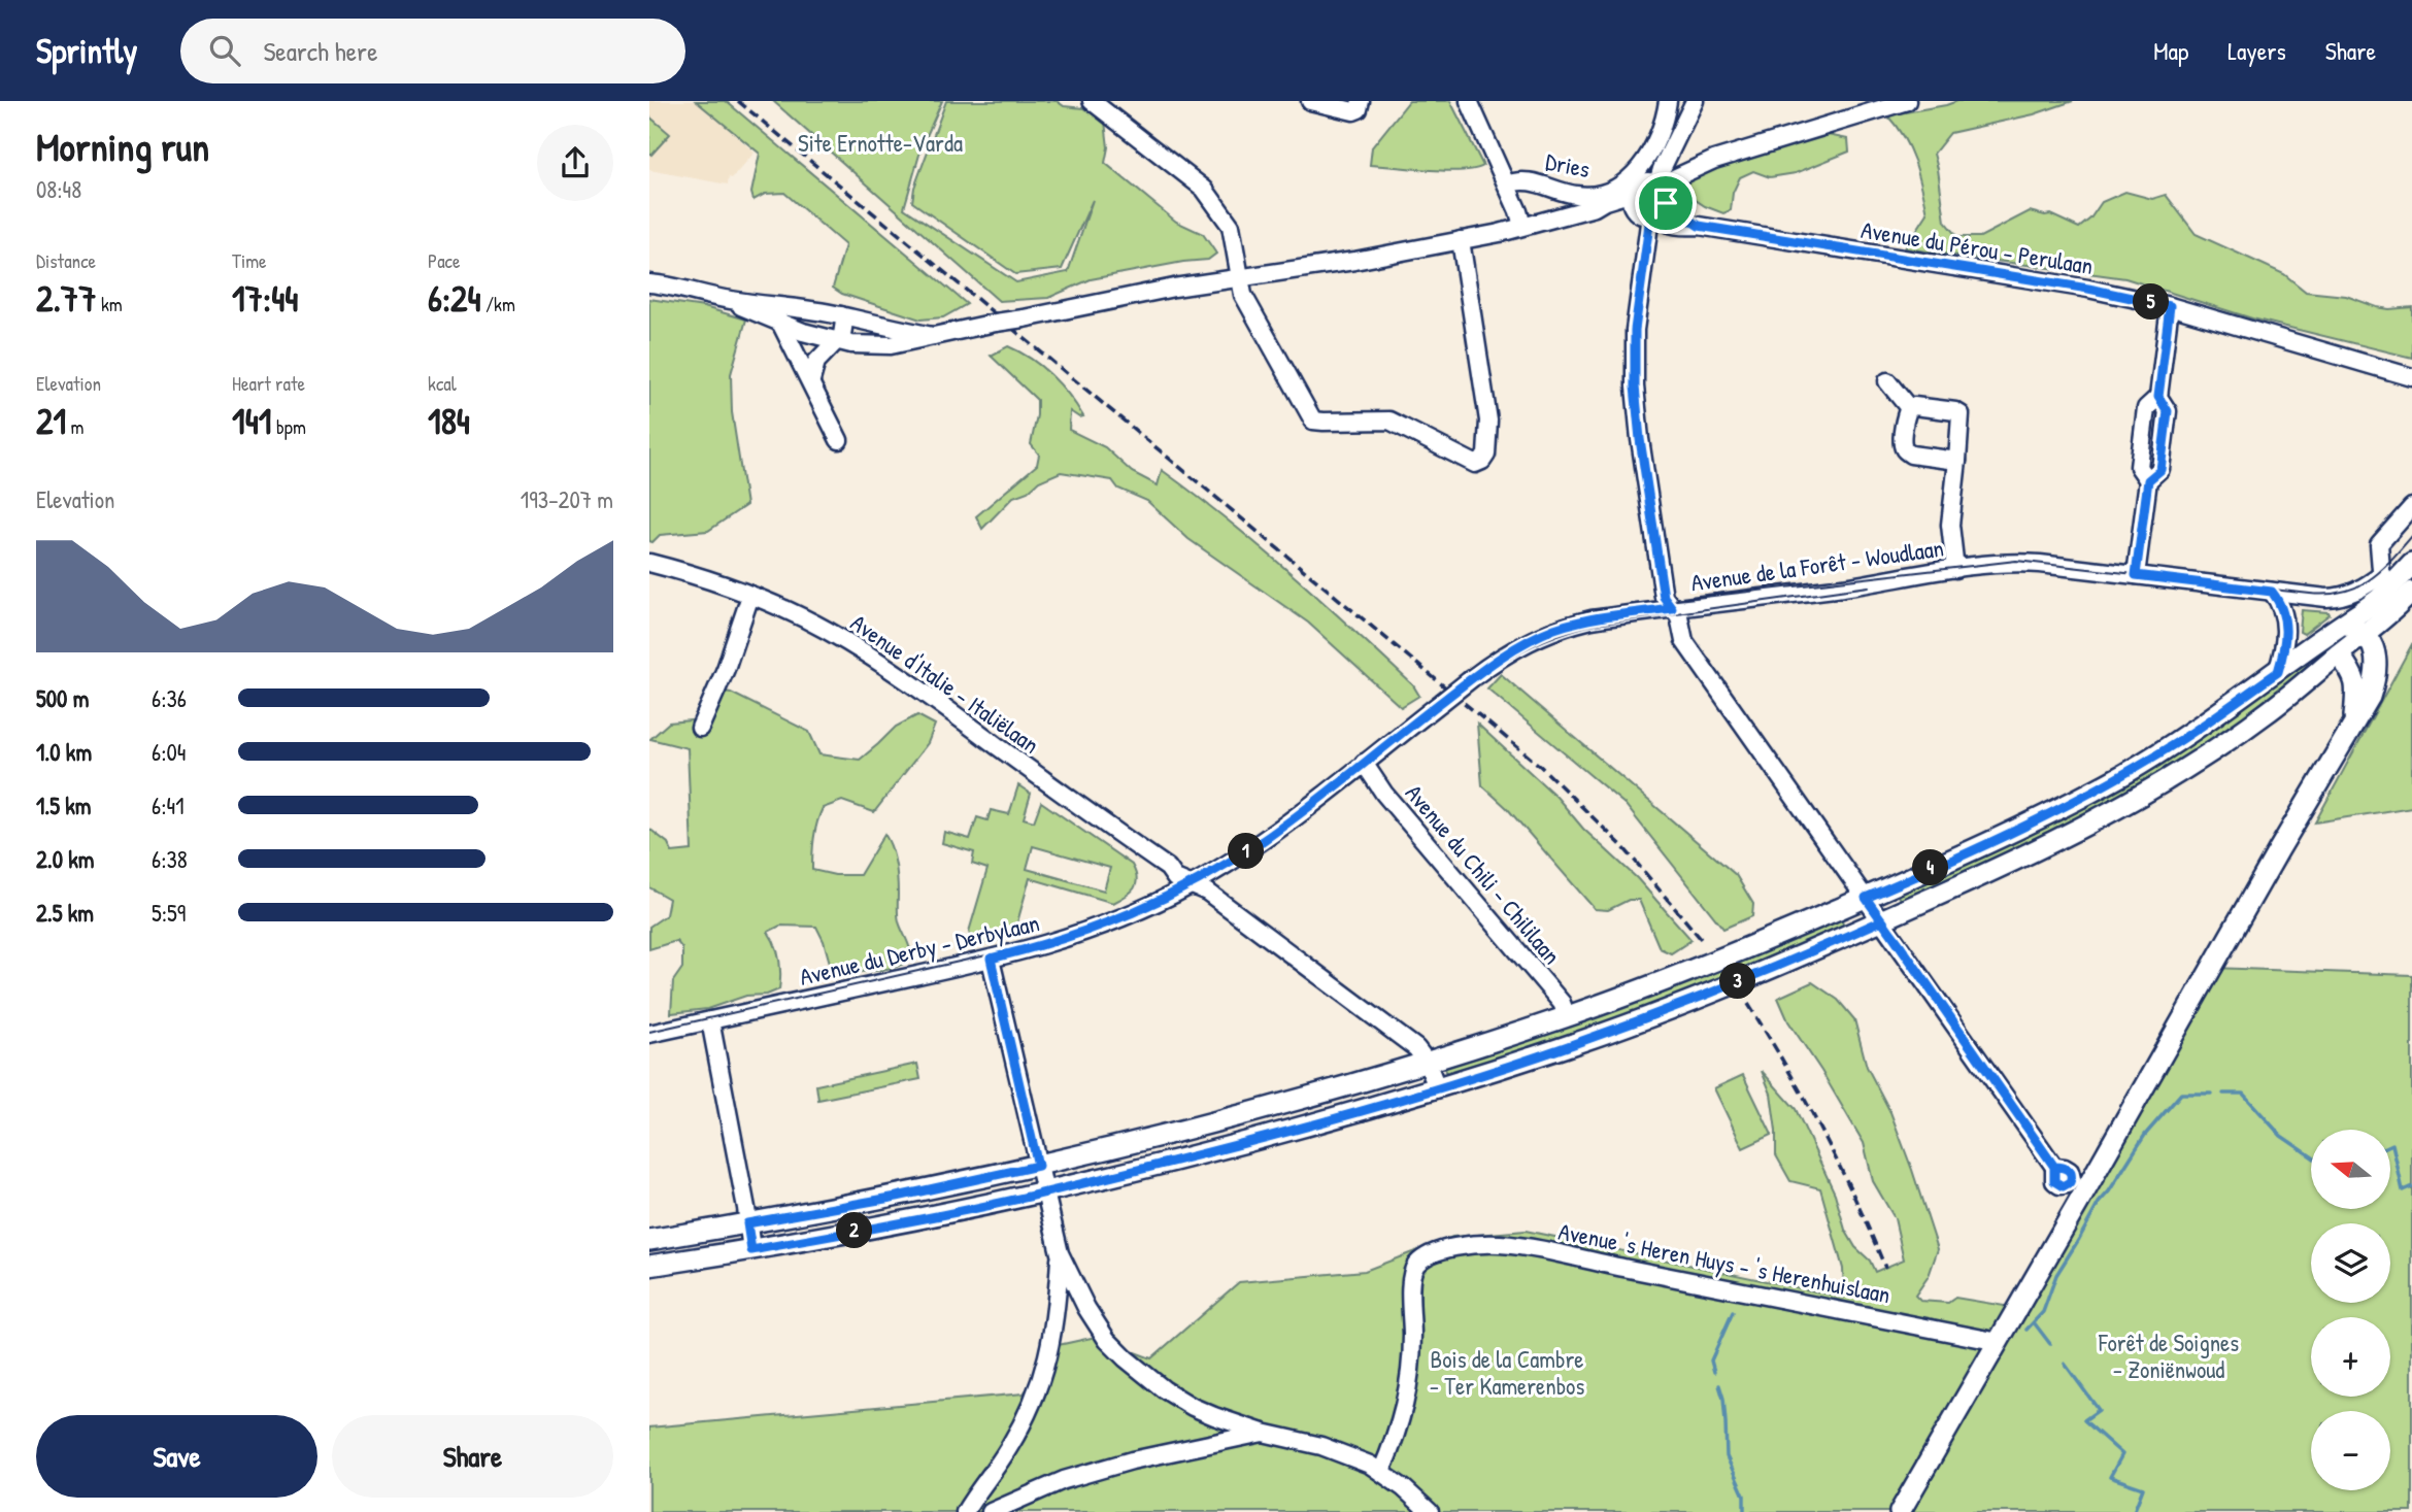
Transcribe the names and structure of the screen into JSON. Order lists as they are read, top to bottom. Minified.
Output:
{"streets":{"street":["Dries","Avenue du Pérou - Perulaan","Avenue de la Forêt - Woudlaan","Avenue d'Italie - Italiëlaan","Avenue du Chili - Chililaan","Avenue du Derby - Derbylaan","Avenue 's Heren Huys - 's Herenhuislaan"]},"crossings":[["Dries","Avenue du Pérou - Perulaan"],["Avenue de la Forêt - Woudlaan","Avenue d'Italie - Italiëlaan"],["Avenue de la Forêt - Woudlaan","Avenue du Chili - Chililaan"],["Avenue de la Forêt - Woudlaan","Avenue du Derby - Derbylaan"],["Avenue d'Italie - Italiëlaan","Avenue du Derby - Derbylaan"]],"parks":["Site Ernotte-Varda","Forêt de Soignes - Zoniënwoud","Bois de la Cambre - Ter Kamerenbos"],"north":"left","page":{"header":"Sprintly","search":"Search here","nav":["Map","Layers","Share"],"heading":["Morning run","08:48"],"stats":[["Distance","2.77 km"],["Time","17:44"],["Pace","6:24 /km"],["Elevation","21 m"],["Heart rate","141 bpm"],["kcal","184"]],"pins":["5","1","4","3","2"],"chart":["Elevation","193–207 m"],"list":[{"name":"500 m","note":"6:36"},{"name":"1.0 km","note":"6:04"},{"name":"1.5 km","note":"6:41"},{"name":"2.0 km","note":"6:38"},{"name":"2.5 km","note":"5:59"}],"map_buttons":["+","−"],"buttons":["Save","Share"]}}
